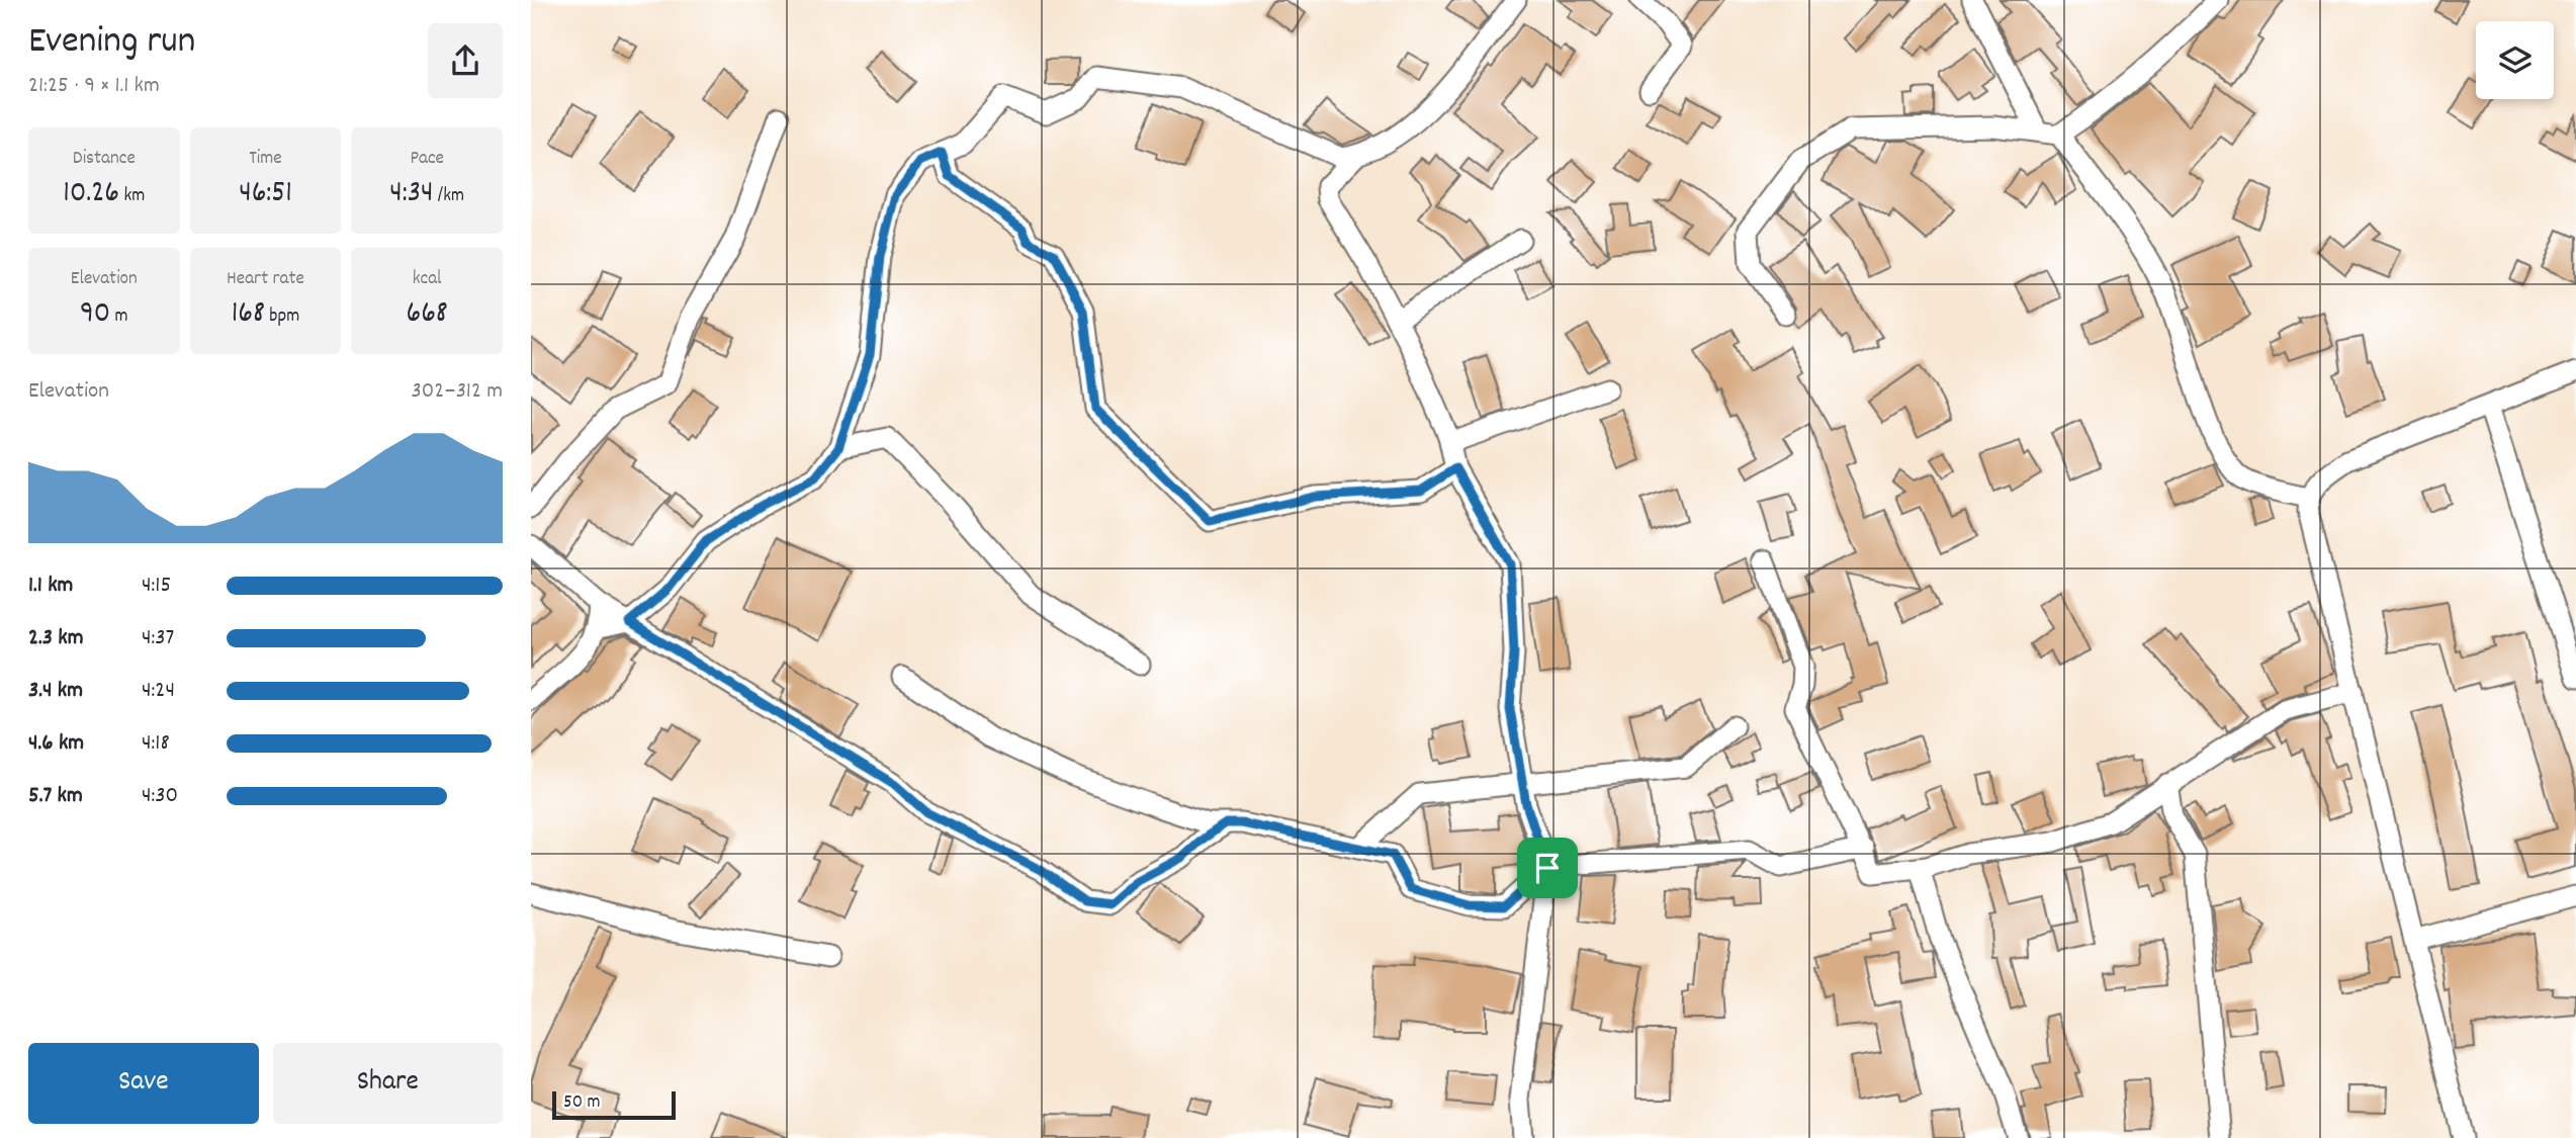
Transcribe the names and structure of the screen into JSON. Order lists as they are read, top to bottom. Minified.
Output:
{"scale_bar":"50 m","page":{"heading":["Evening run","21:25 · 9 × 1.1 km"],"stats":[["Distance","10.26 km"],["Time","46:51"],["Pace","4:34 /km"],["Elevation","90 m"],["Heart rate","168 bpm"],["kcal","668"]],"chart":["Elevation","302–312 m"],"list":[{"name":"1.1 km","note":"4:15"},{"name":"2.3 km","note":"4:37"},{"name":"3.4 km","note":"4:24"},{"name":"4.6 km","note":"4:18"},{"name":"5.7 km","note":"4:30"}],"buttons":["Save","Share"],"scale":"50 m"}}
